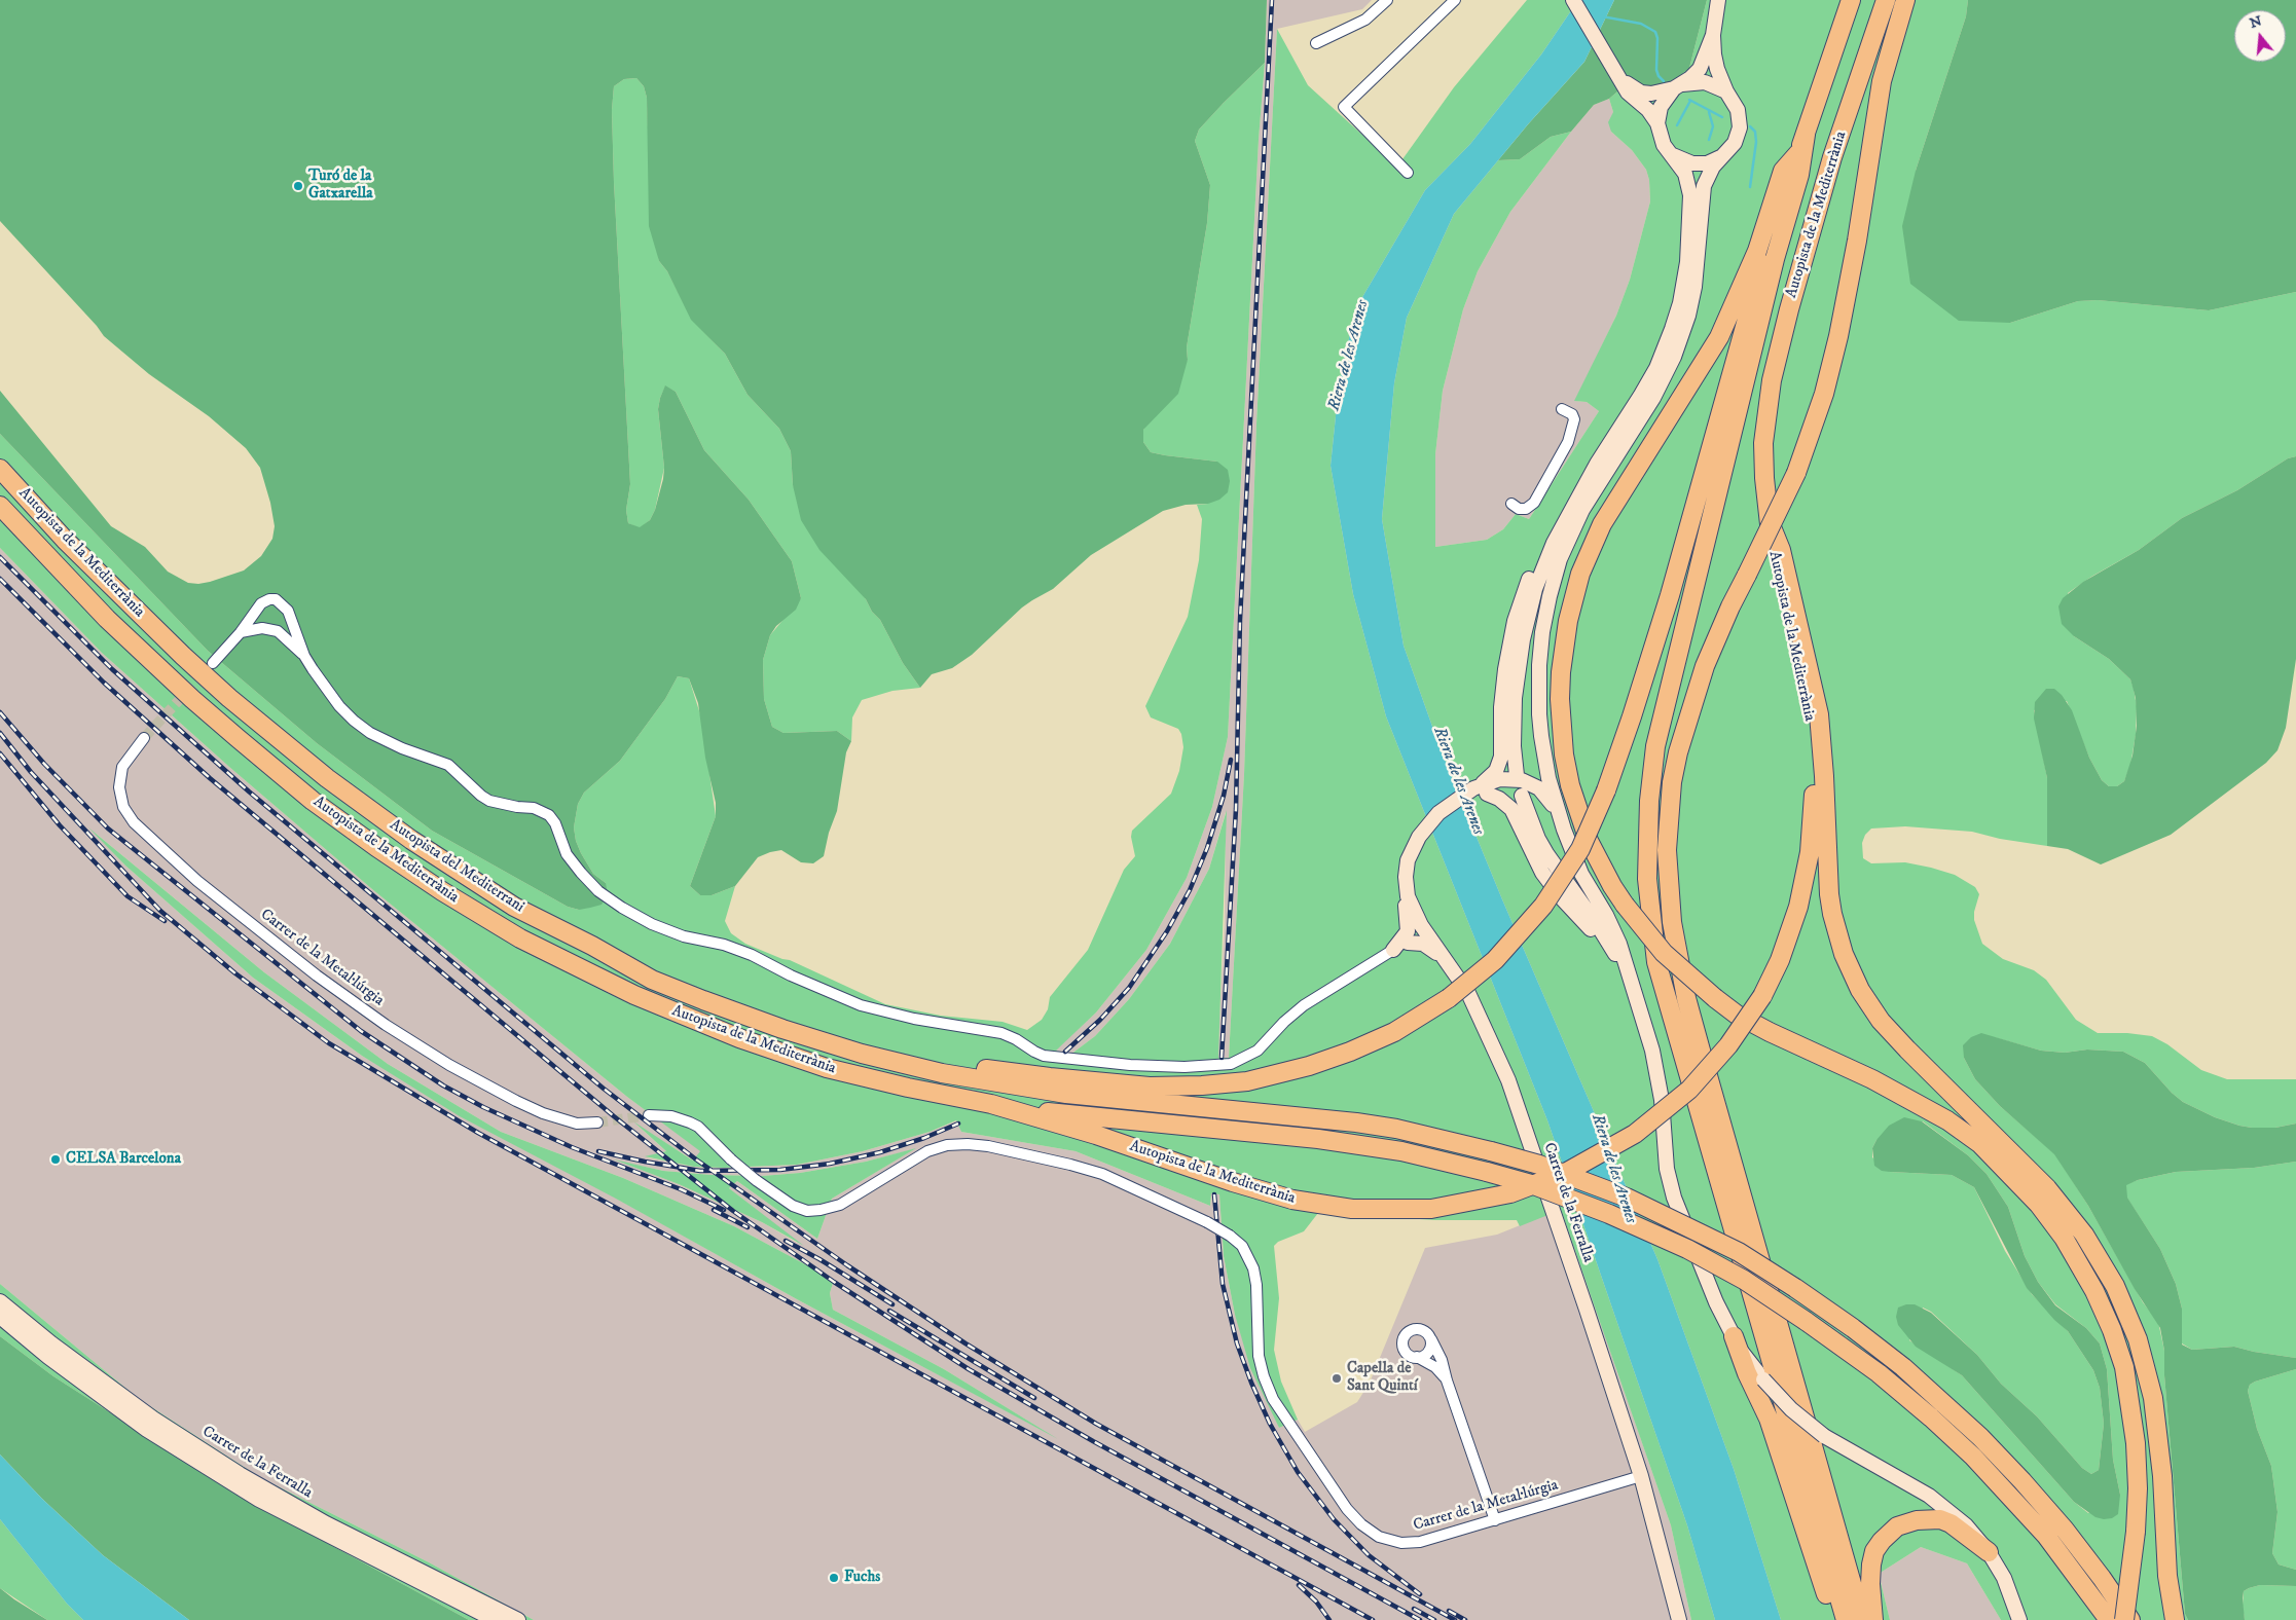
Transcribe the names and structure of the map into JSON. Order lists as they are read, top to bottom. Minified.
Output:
{"streets":{"highway":["Autopista de la Mediterrània","Autopista del Mediterrani"],"main road":["Carrer de la Ferralla"],"street":["Carrer de la Metal·lúrgia"]},"crossings":[["Autopista de la Mediterrània","Autopista del Mediterrani"],["Carrer de la Metal·lúrgia","Carrer de la Ferralla"]],"water":["Riera de les Arenes"],"places":["Turó de la Gatxarella","CELSA Barcelona","Capella de Sant Quintí","Fuchs"],"north":"top"}
